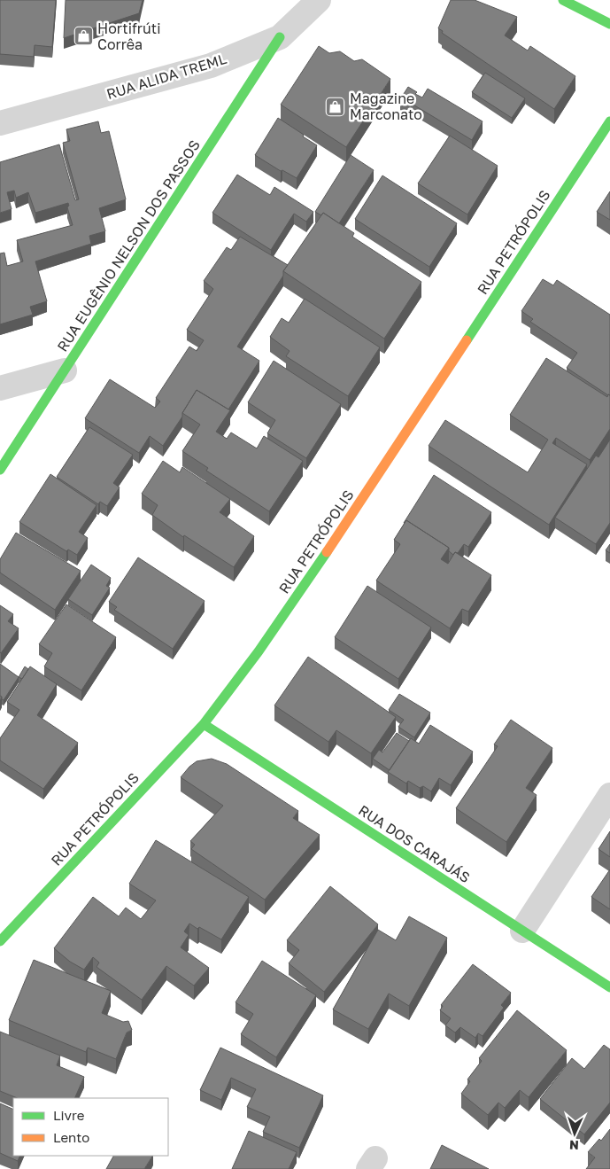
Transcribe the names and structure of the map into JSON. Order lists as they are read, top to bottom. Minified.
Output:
{"streets":{"street":["RUA ALIDA TREML","RUA PETRÓPOLIS","RUA EUGÊNIO NELSON DOS PASSOS","RUA DOS CARAJÁS"]},"crossings":[["RUA ALIDA TREML","RUA EUGÊNIO NELSON DOS PASSOS"],["RUA PETRÓPOLIS","RUA DOS CARAJÁS"]],"places":{"shop":["Hortifrúti Corrêa","Magazine Marconato"]},"legend":["Livre","Lento"],"north":"bottom"}
